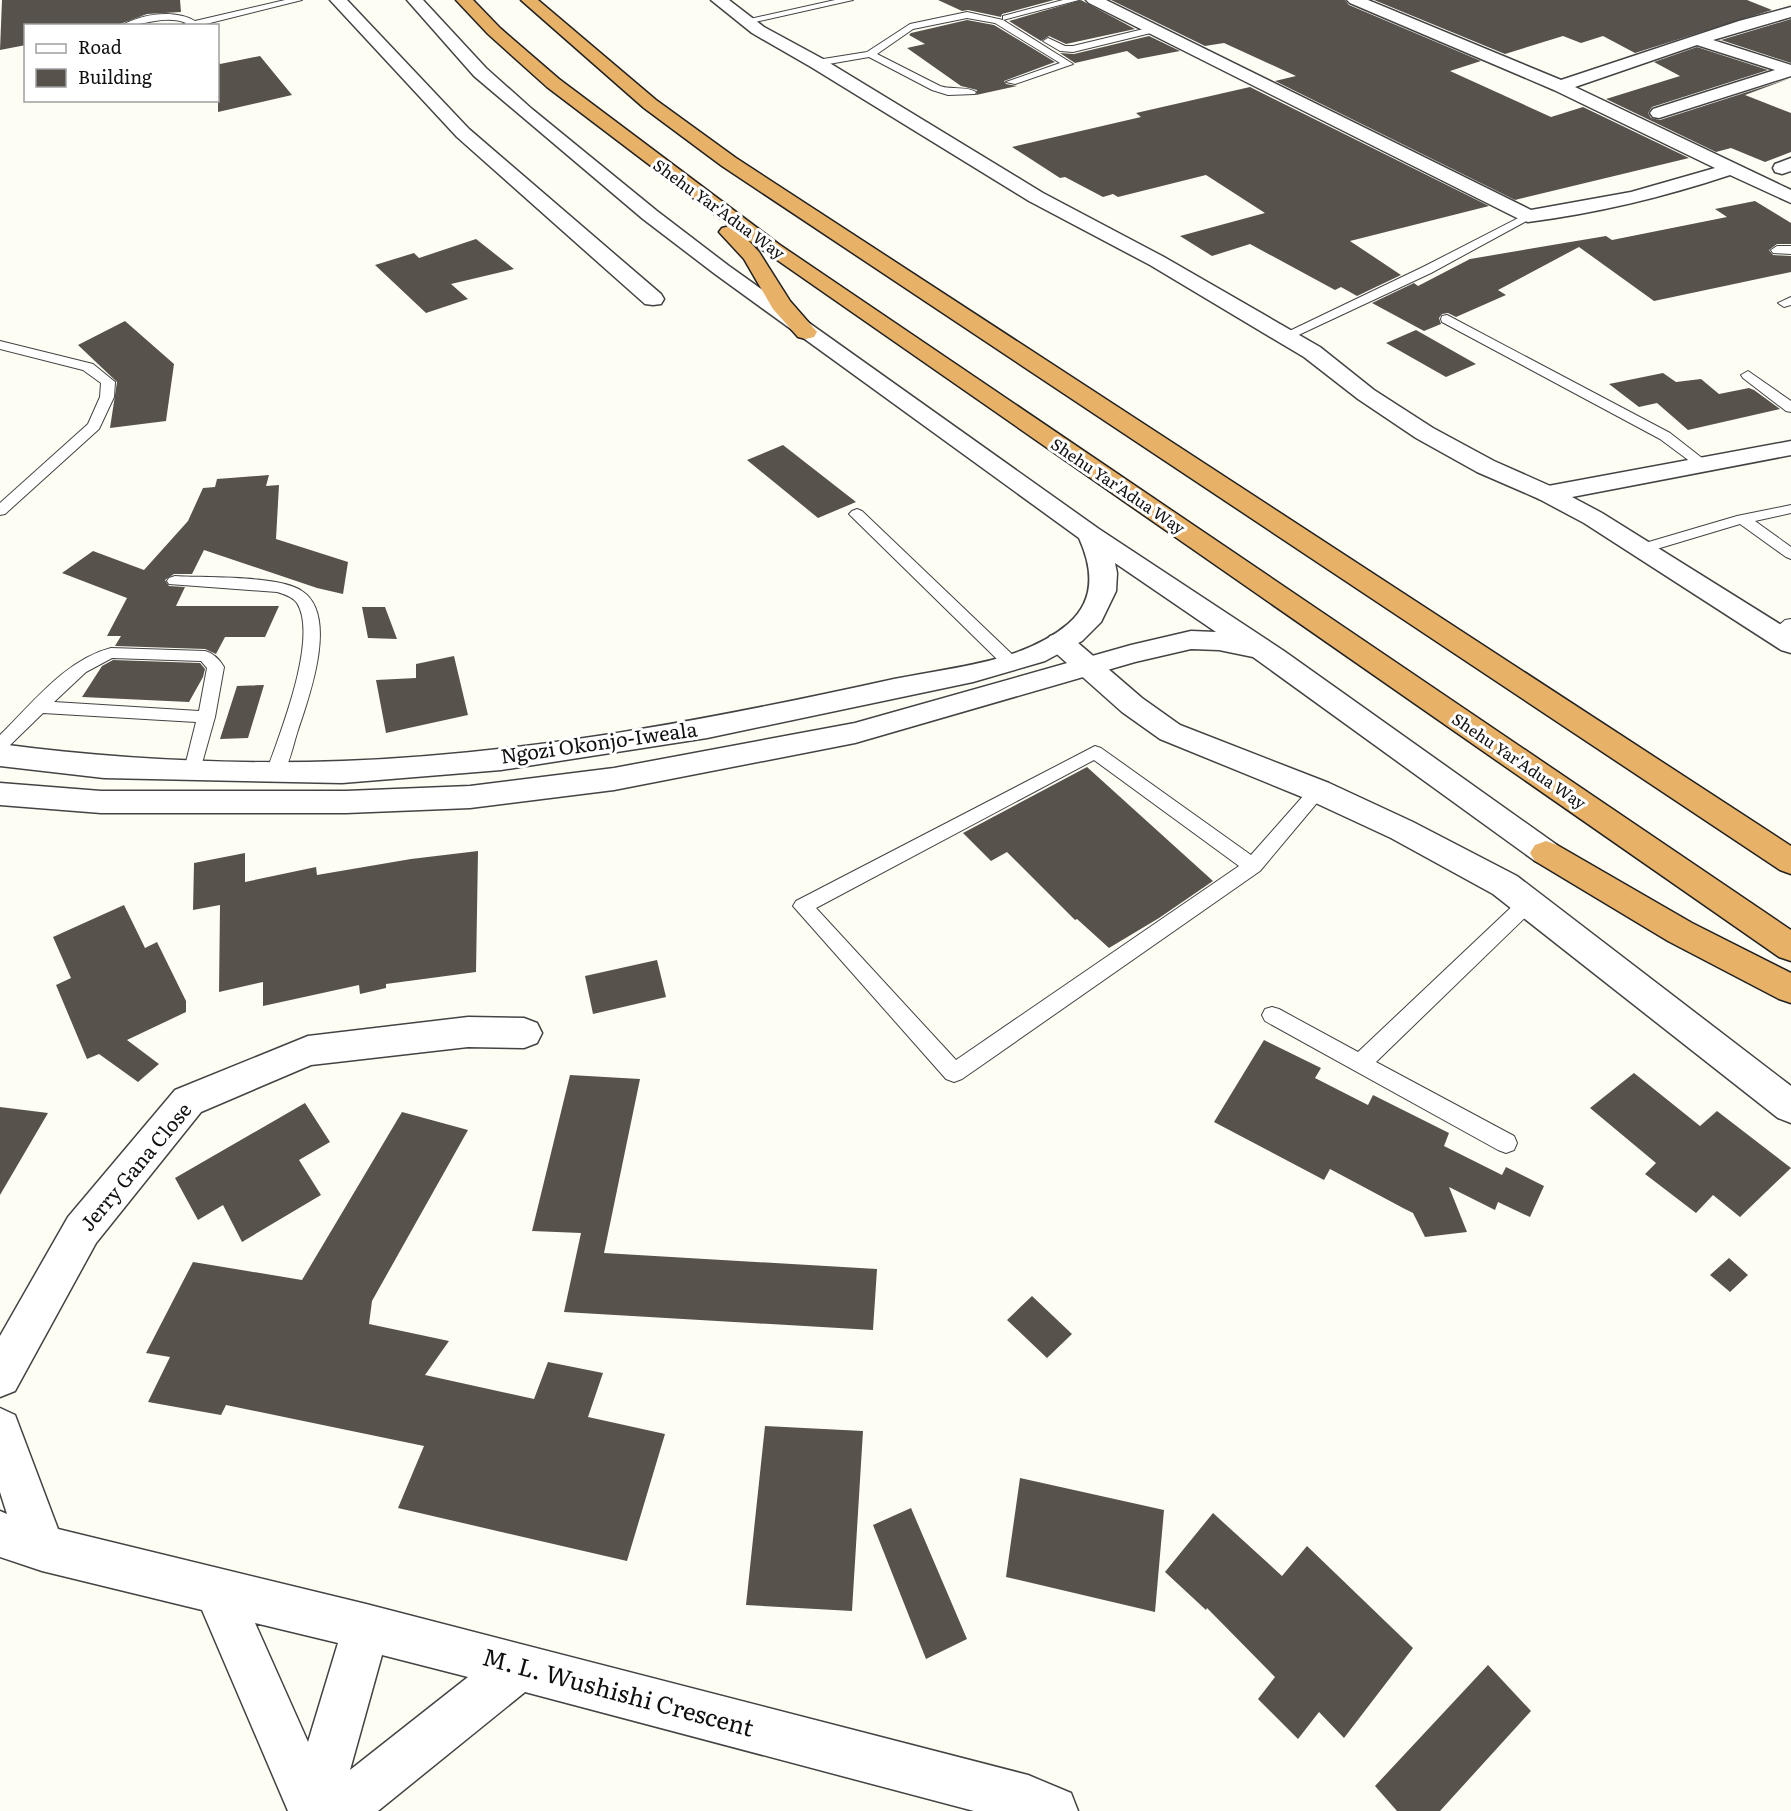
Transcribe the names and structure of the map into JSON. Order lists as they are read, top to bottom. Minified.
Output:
{"streets":{"highway":["Shehu Yar'Adua Way"],"street":["Ngozi Okonjo-Iweala","Jerry Gana Close","M. L. Wushishi Crescent"]},"legend":["Road","Building"]}
